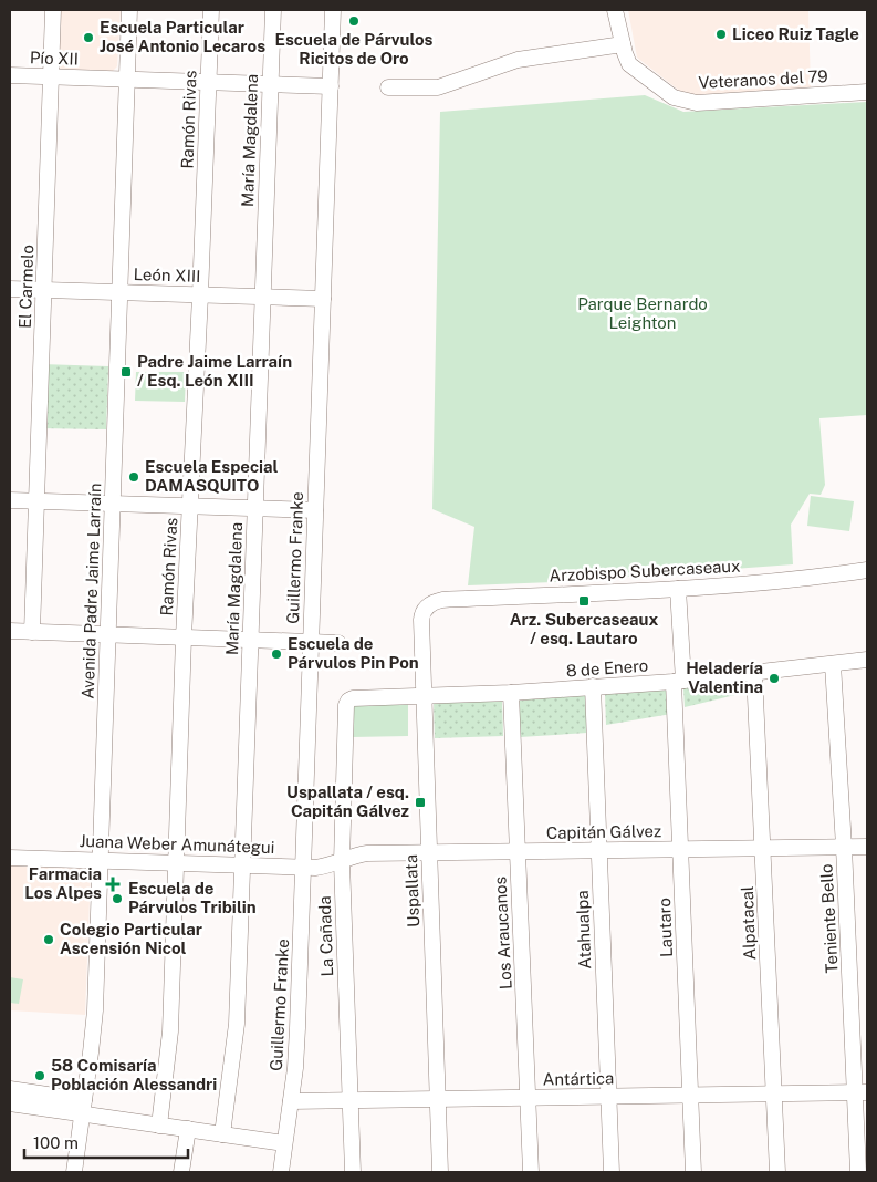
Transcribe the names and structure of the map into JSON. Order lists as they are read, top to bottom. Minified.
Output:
{"streets":{"street":["Pío XII","Veteranos del 79","Ramón Rivas","María Magdalena","León XIII","El Carmelo","Guillermo Franke","Arzobispo Subercaseaux","Avenida Padre Jaime Larraín","8 de Enero","Capitán Gálvez","Juana Weber Amunátegui","Uspallata","Teniente Bello","Alpatacal","Lautaro","Atahualpa","Los Araucanos","La Cañada","Antártica"]},"crossings":[["Pío XII","Ramón Rivas"],["Pío XII","María Magdalena"],["Pío XII","El Carmelo"],["Pío XII","Guillermo Franke"],["Pío XII","Avenida Padre Jaime Larraín"],["Ramón Rivas","León XIII"],["Ramón Rivas","Juana Weber Amunátegui"],["María Magdalena","León XIII"],["María Magdalena","Juana Weber Amunátegui"],["León XIII","El Carmelo"],["León XIII","Guillermo Franke"],["León XIII","Avenida Padre Jaime Larraín"],["Guillermo Franke","Juana Weber Amunátegui"],["Guillermo Franke","Antártica"],["Arzobispo Subercaseaux","Uspallata"],["Arzobispo Subercaseaux","Lautaro"],["Avenida Padre Jaime Larraín","Juana Weber Amunátegui"],["8 de Enero","Uspallata"],["8 de Enero","Teniente Bello"],["8 de Enero","Alpatacal"],["8 de Enero","Lautaro"],["8 de Enero","Atahualpa"],["8 de Enero","Los Araucanos"],["8 de Enero","La Cañada"],["Capitán Gálvez","Juana Weber Amunátegui"],["Capitán Gálvez","Uspallata"],["Capitán Gálvez","Teniente Bello"],["Capitán Gálvez","Alpatacal"],["Capitán Gálvez","Lautaro"],["Capitán Gálvez","Atahualpa"],["Capitán Gálvez","Los Araucanos"],["Capitán Gálvez","La Cañada"],["Juana Weber Amunátegui","La Cañada"],["Uspallata","Antártica"],["Teniente Bello","Antártica"],["Alpatacal","Antártica"],["Lautaro","Antártica"],["Atahualpa","Antártica"],["Los Araucanos","Antártica"],["La Cañada","Antártica"]],"parks":["Parque Bernardo Leighton"],"places":{"other":["Escuela de Párvulos Ricitos de Oro","Liceo Ruiz Tagle","Escuela Particular José Antonio Lecaros","Escuela Especial DAMASQUITO","Escuela de Párvulos Pin Pon","Heladería Valentina","Escuela de Párvulos Tribilin","Colegio Particular Ascensión Nicol","58 Comisaría Población Alessandri"],"transit":["Padre Jaime Larraín / Esq. León XIII","Arz. Subercaseaux / esq. Lautaro","Uspallata / esq. Capitán Gálvez"],"health":["Farmacia Los Alpes"]},"scale_bar":"100 m"}
